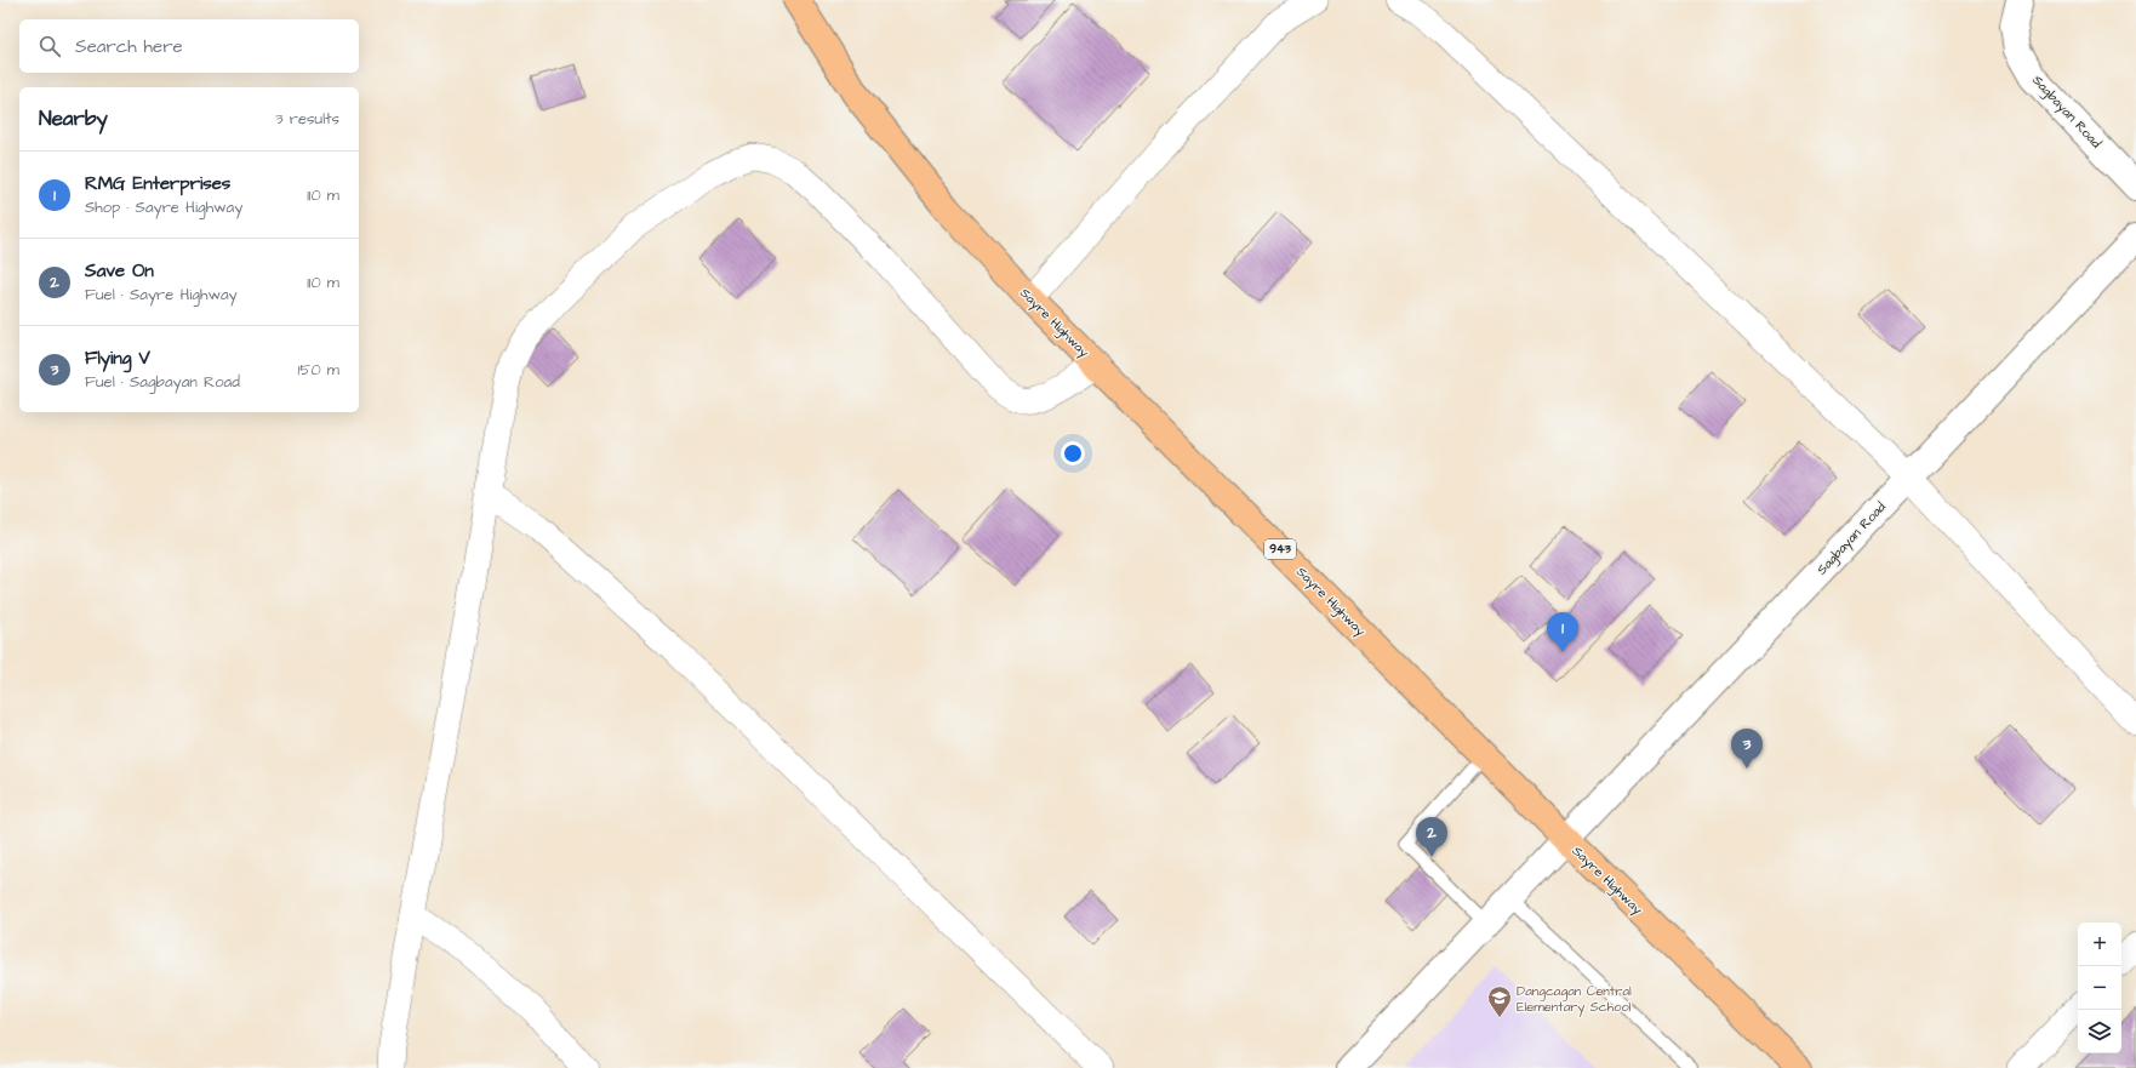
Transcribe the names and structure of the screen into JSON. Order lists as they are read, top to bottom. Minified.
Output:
{"streets":{"highway":["Sayre Highway","943"],"street":["Sagbayan Road"]},"crossings":[["Sagbayan Road","Sayre Highway"]],"places":{"school or university":["Dangcagan Central Elementary School"]},"page":{"search":"Search here","heading":["Nearby","3 results"],"list":[{"mark":"1","name":"RMG Enterprises","note":"Shop · Sayre Highway","value":"110 m"},{"mark":"2","name":"Save On","note":"Fuel · Sayre Highway","value":"110 m"},{"mark":"3","name":"Flying V","note":"Fuel · Sagbayan Road","value":"150 m"}],"pins":["1","3","2"],"map_buttons":["+","−"]}}
